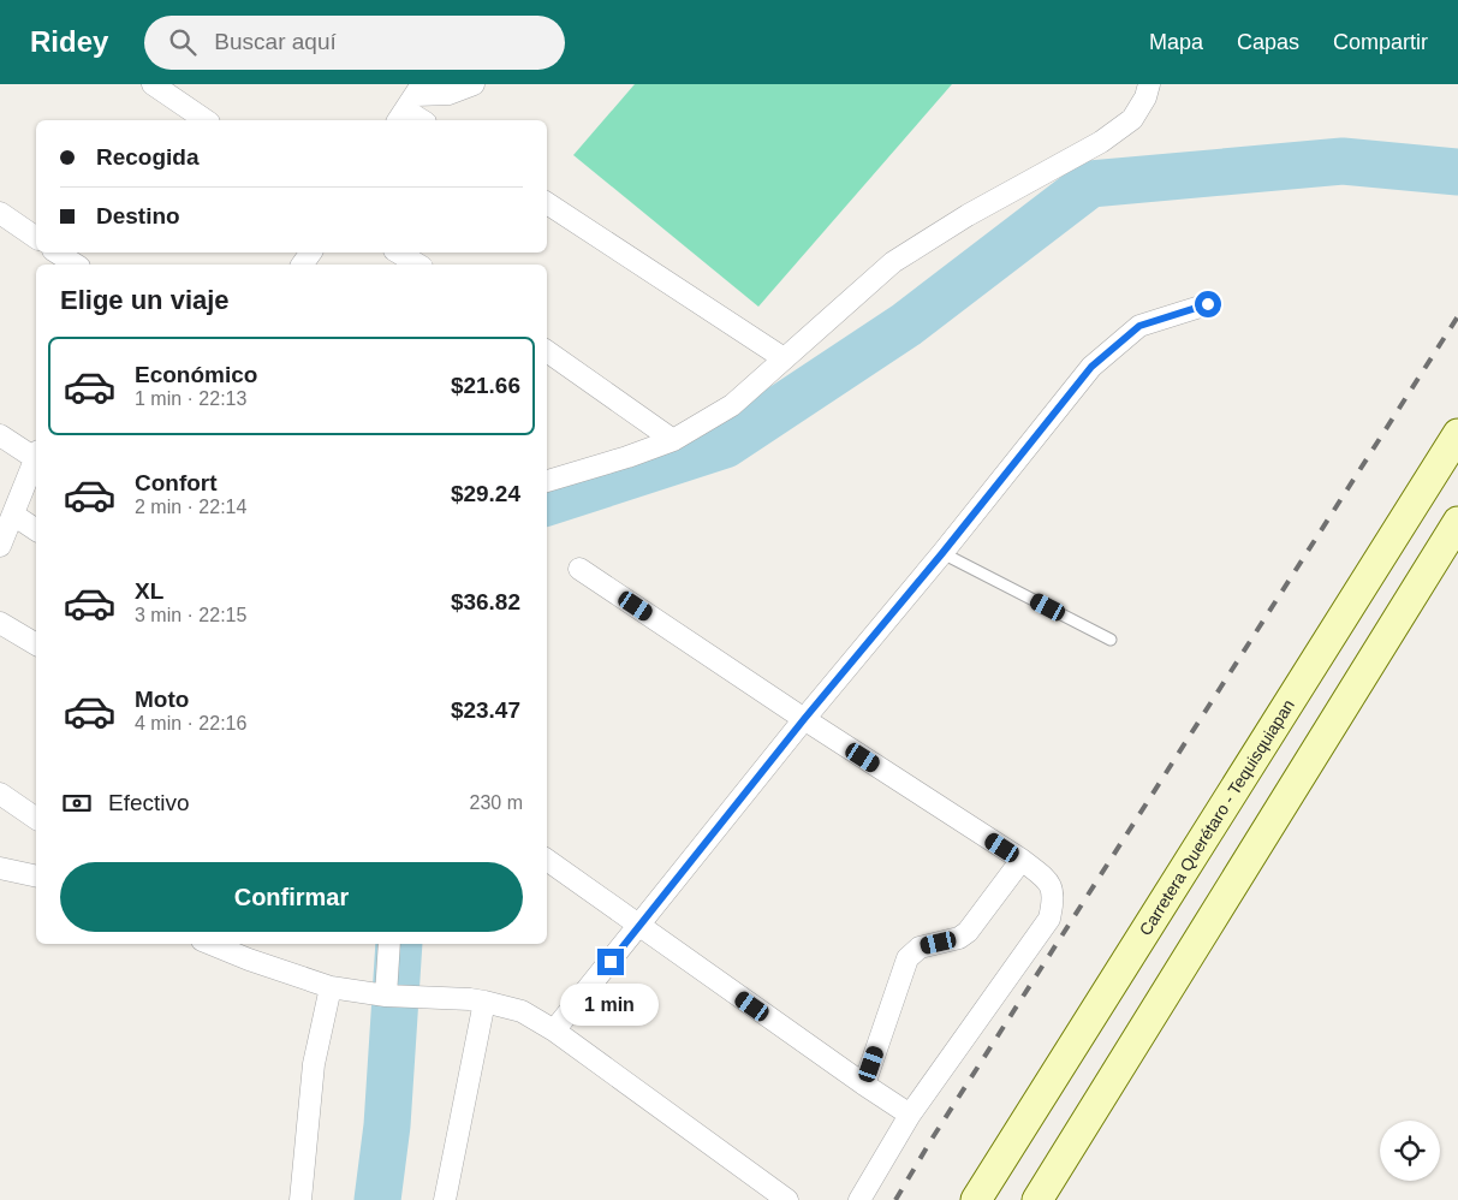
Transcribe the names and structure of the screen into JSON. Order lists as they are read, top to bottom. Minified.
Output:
{"streets":{"main road":["Carretera Querétaro - Tequisquiapan"]},"page":{"header":"Ridey","search":"Buscar aquí","nav":["Mapa","Capas","Compartir"],"banner":["Recogida","Destino"],"heading":"Elige un viaje","list":[{"name":"Económico","note":"1 min · 22:13","value":"$21.66"},{"name":"Confort","note":"2 min · 22:14","value":"$29.24"},{"name":"XL","note":"3 min · 22:15","value":"$36.82"},{"name":"Moto","note":"4 min · 22:16","value":"$23.47"}],"pay":["Efectivo","230 m"],"buttons":"Confirmar","bubble":"1 min"}}
